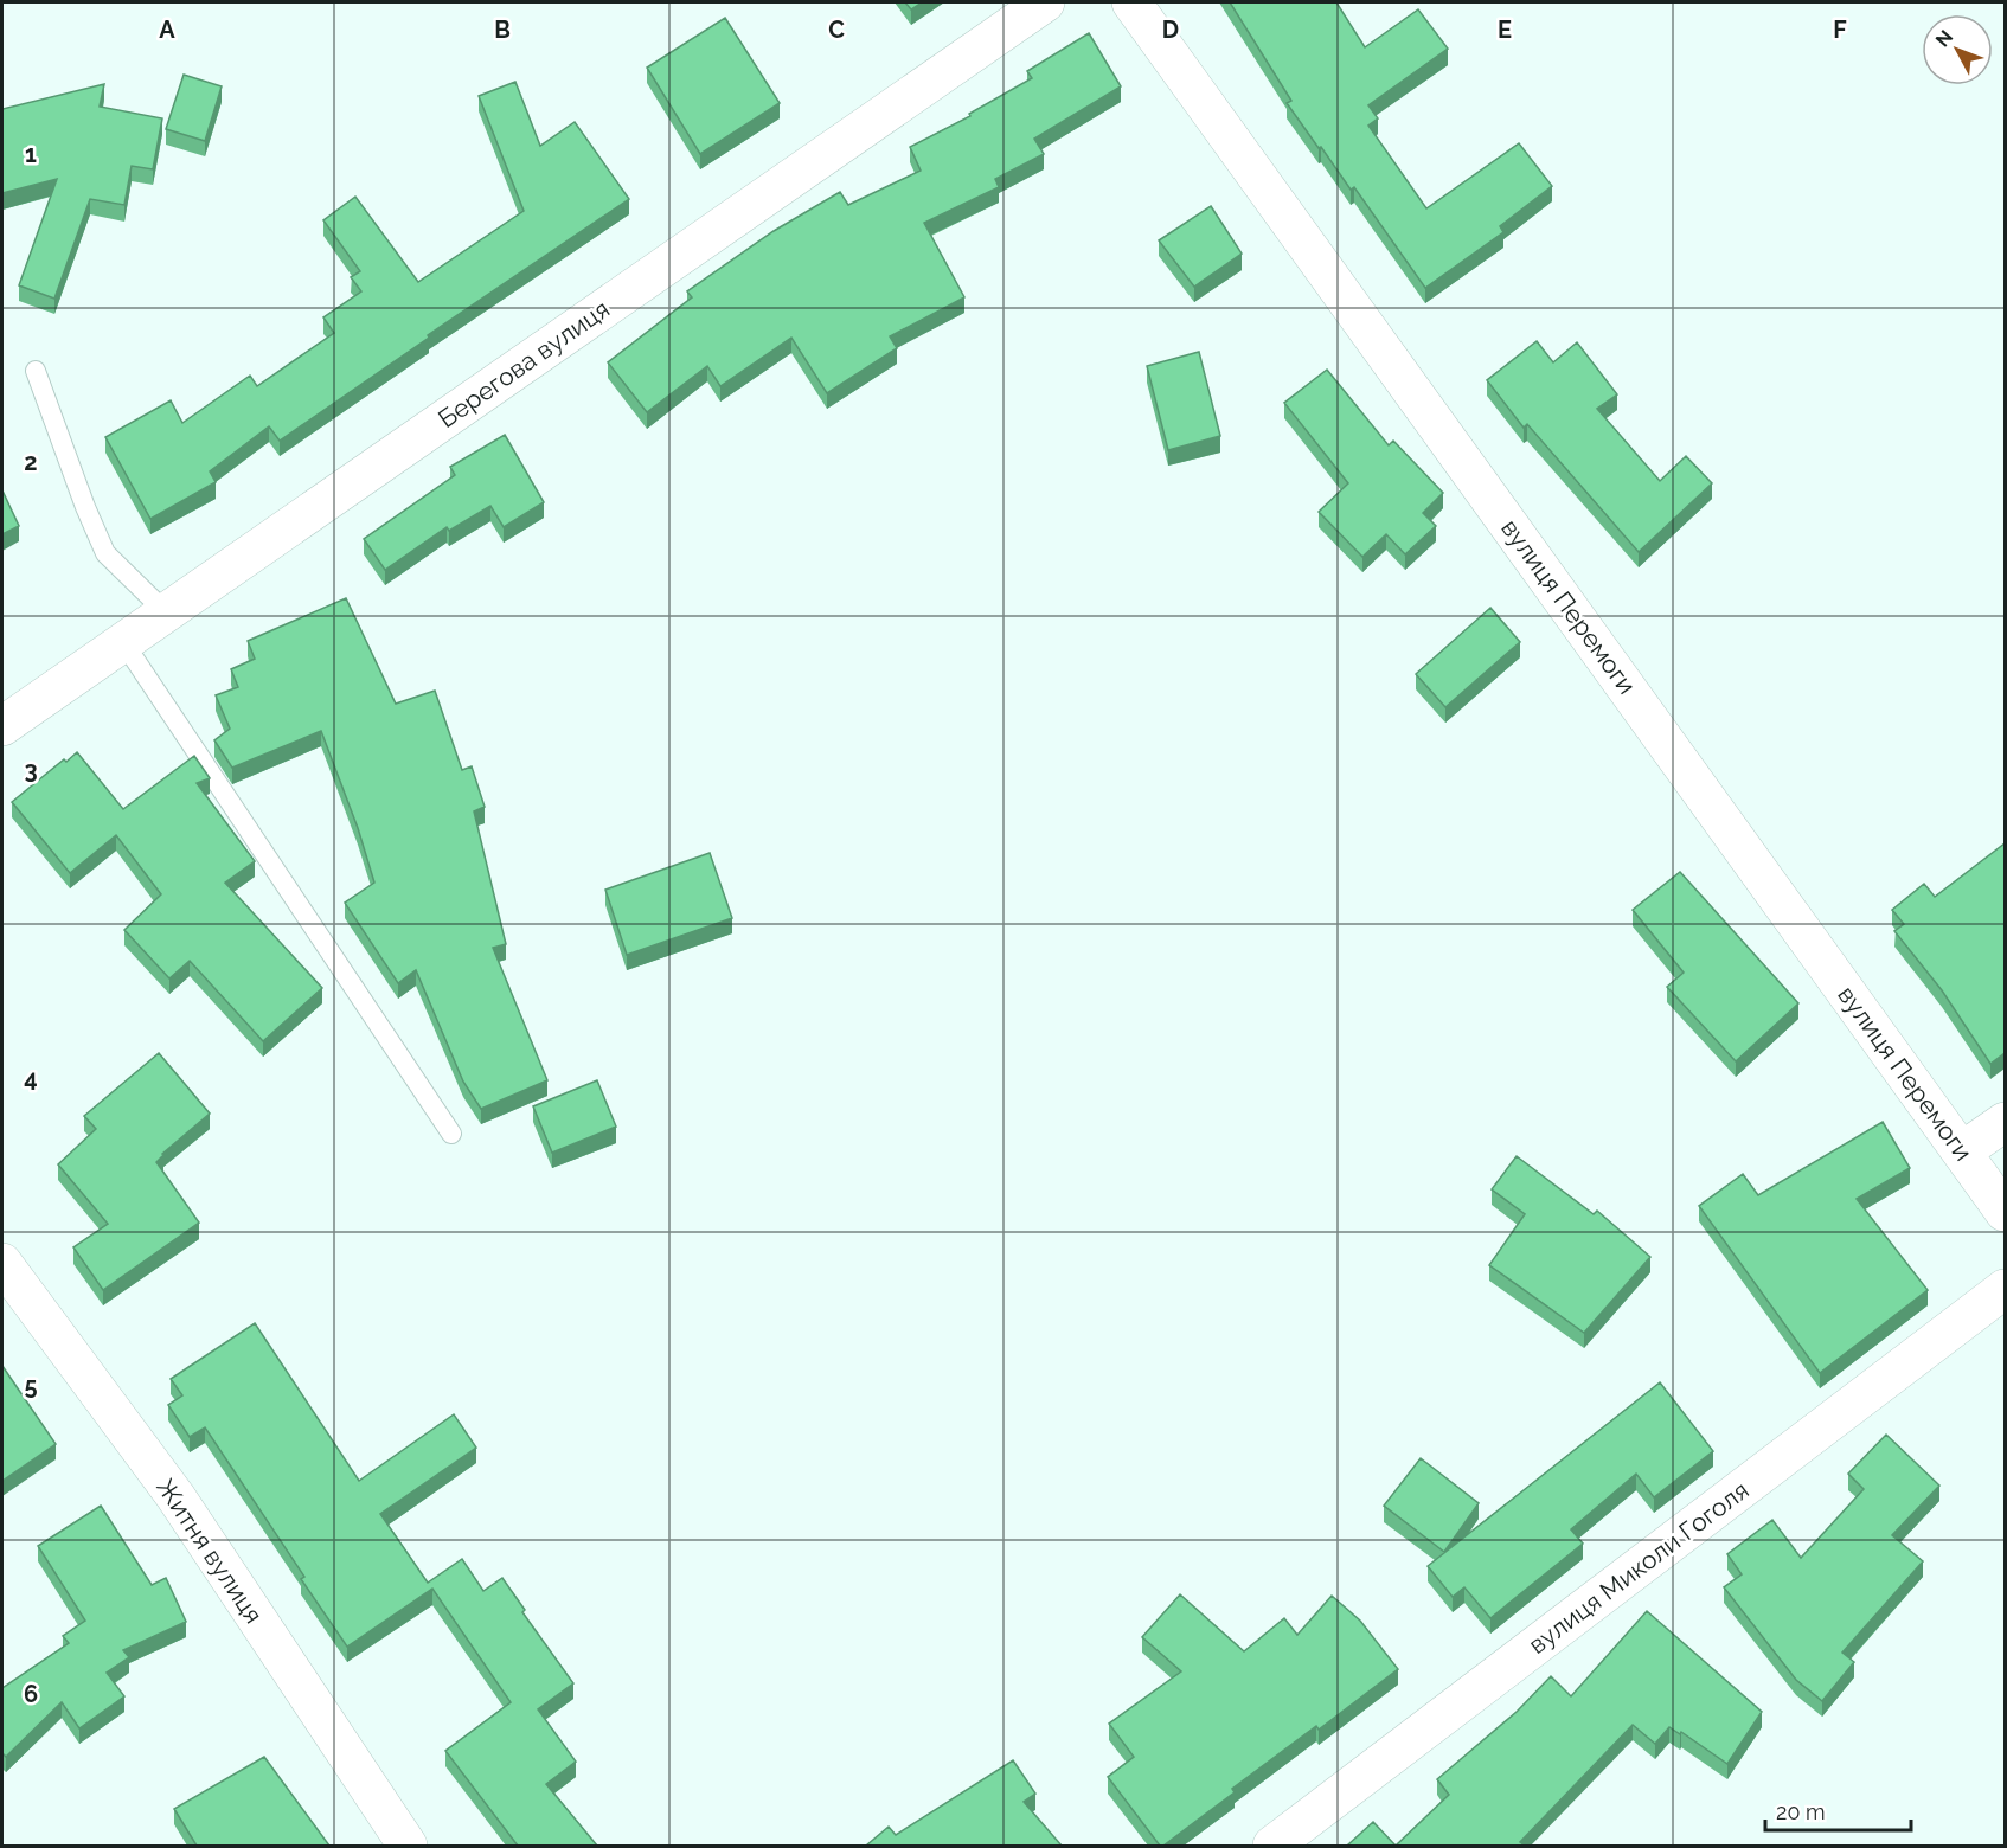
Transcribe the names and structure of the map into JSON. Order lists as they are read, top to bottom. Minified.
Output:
{"streets":{"street":["Берегова вулиця","вулиця Перемоги","Житня вулиця","вулиця Миколи Гоголя"]},"scale_bar":"20 m","north":"top left","grid":{"columns":["A","B","C","D","E","F"],"rows":["1","2","3","4","5","6"]}}
